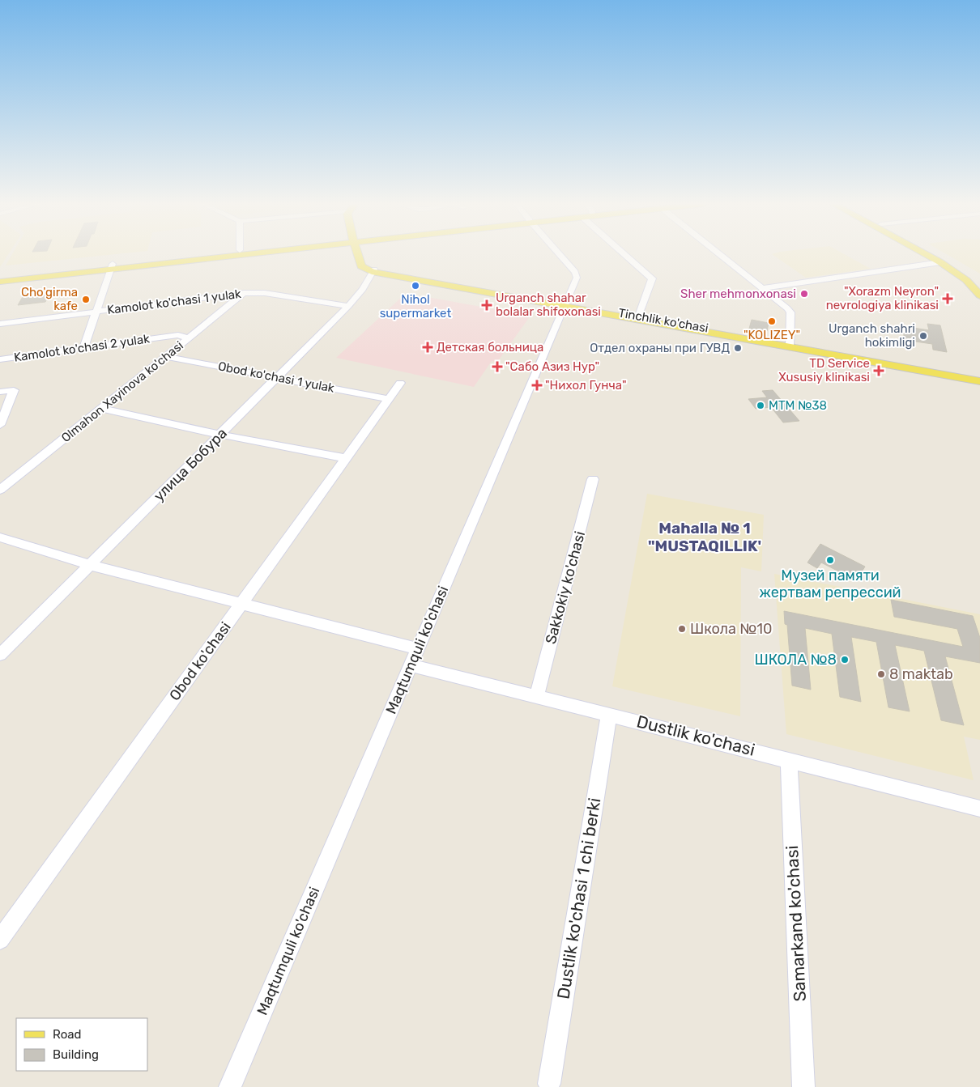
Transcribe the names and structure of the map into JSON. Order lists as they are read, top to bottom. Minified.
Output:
{"streets":{"main road":["Tinchlik ko'chasi"],"street":["Kamolot ko'chasi 1 yulak","Kamolot ko'chasi 2 yulak","Obod ko'chasi 1 yulak","Olmahon Xayinova ko'chasi","улица Бобура","Sakkokiy ko'chasi","Maqtumquli ko'chasi","Obod ko'chasi","Dustlik ko'chasi","Dustlik ko'chasi 1 chi berki","Samarkand ko'chasi"]},"crossings":[["Kamolot ko'chasi 1 yulak","Olmahon Xayinova ko'chasi"],["Kamolot ko'chasi 1 yulak","улица Бобура"],["Tinchlik ko'chasi","улица Бобура"],["Tinchlik ko'chasi","Maqtumquli ko'chasi"],["Kamolot ko'chasi 2 yulak","Olmahon Xayinova ko'chasi"],["Obod ko'chasi 1 yulak","Olmahon Xayinova ko'chasi"],["Obod ko'chasi 1 yulak","улица Бобура"],["Obod ko'chasi 1 yulak","Obod ko'chasi"],["Sakkokiy ko'chasi","Dustlik ko'chasi"],["Maqtumquli ko'chasi","Dustlik ko'chasi"],["Dustlik ko'chasi","Dustlik ko'chasi 1 chi berki"],["Dustlik ko'chasi","Samarkand ko'chasi"]],"districts":["Mahalla № 1 \"MUSTAQILLIK'"],"places":{"other":["Nihol supermarket","Sher mehmonxonasi","Cho'girma kafe","\"KOLIZEY\"","Urganch shahri hokimligi","Отдел охраны при ГУВД","МТМ №38","Музей памяти жертвам репрессий","Школа №10","ШКОЛА №8","8 maktab"],"health":["\"Xorazm Neyron\" nevrologiya klinikasi","Urganch shahar bolalar shifoxonasi","Детская больница","\"Сабо Азиз Нур\"","TD Service Xususiy klinikasi","\"Нихол Гунча\""]},"legend":["Road","Building"]}
